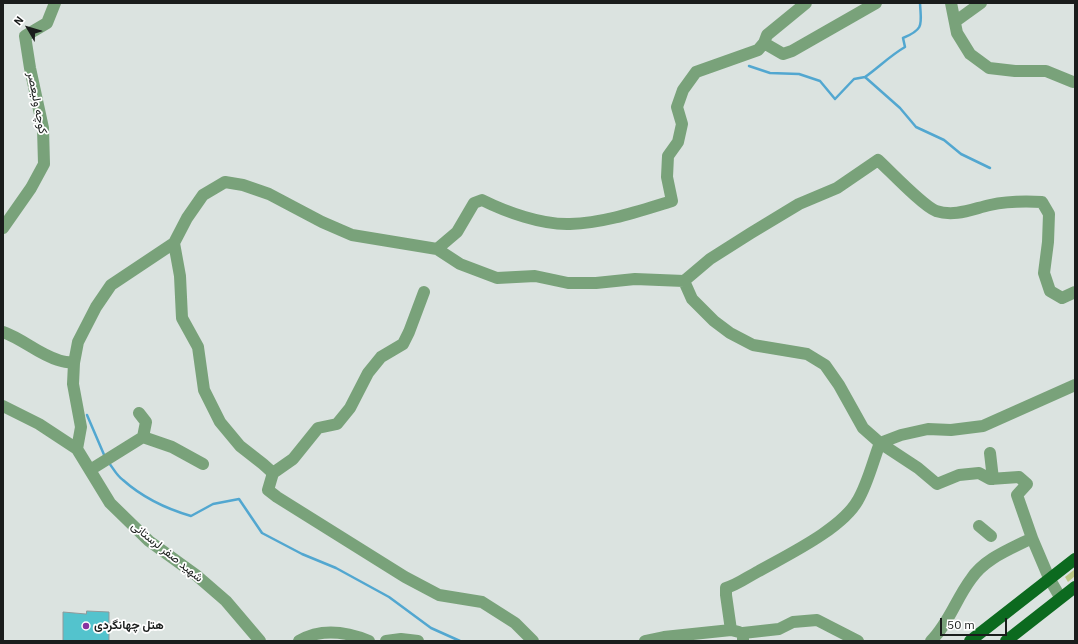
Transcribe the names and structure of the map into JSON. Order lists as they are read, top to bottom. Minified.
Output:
{"streets":{"street":["کوچه ولیعصر","شهید صفر لرستانی"]},"places":["هتل چهانگردی"],"scale_bar":"50 m","north":"top left"}
